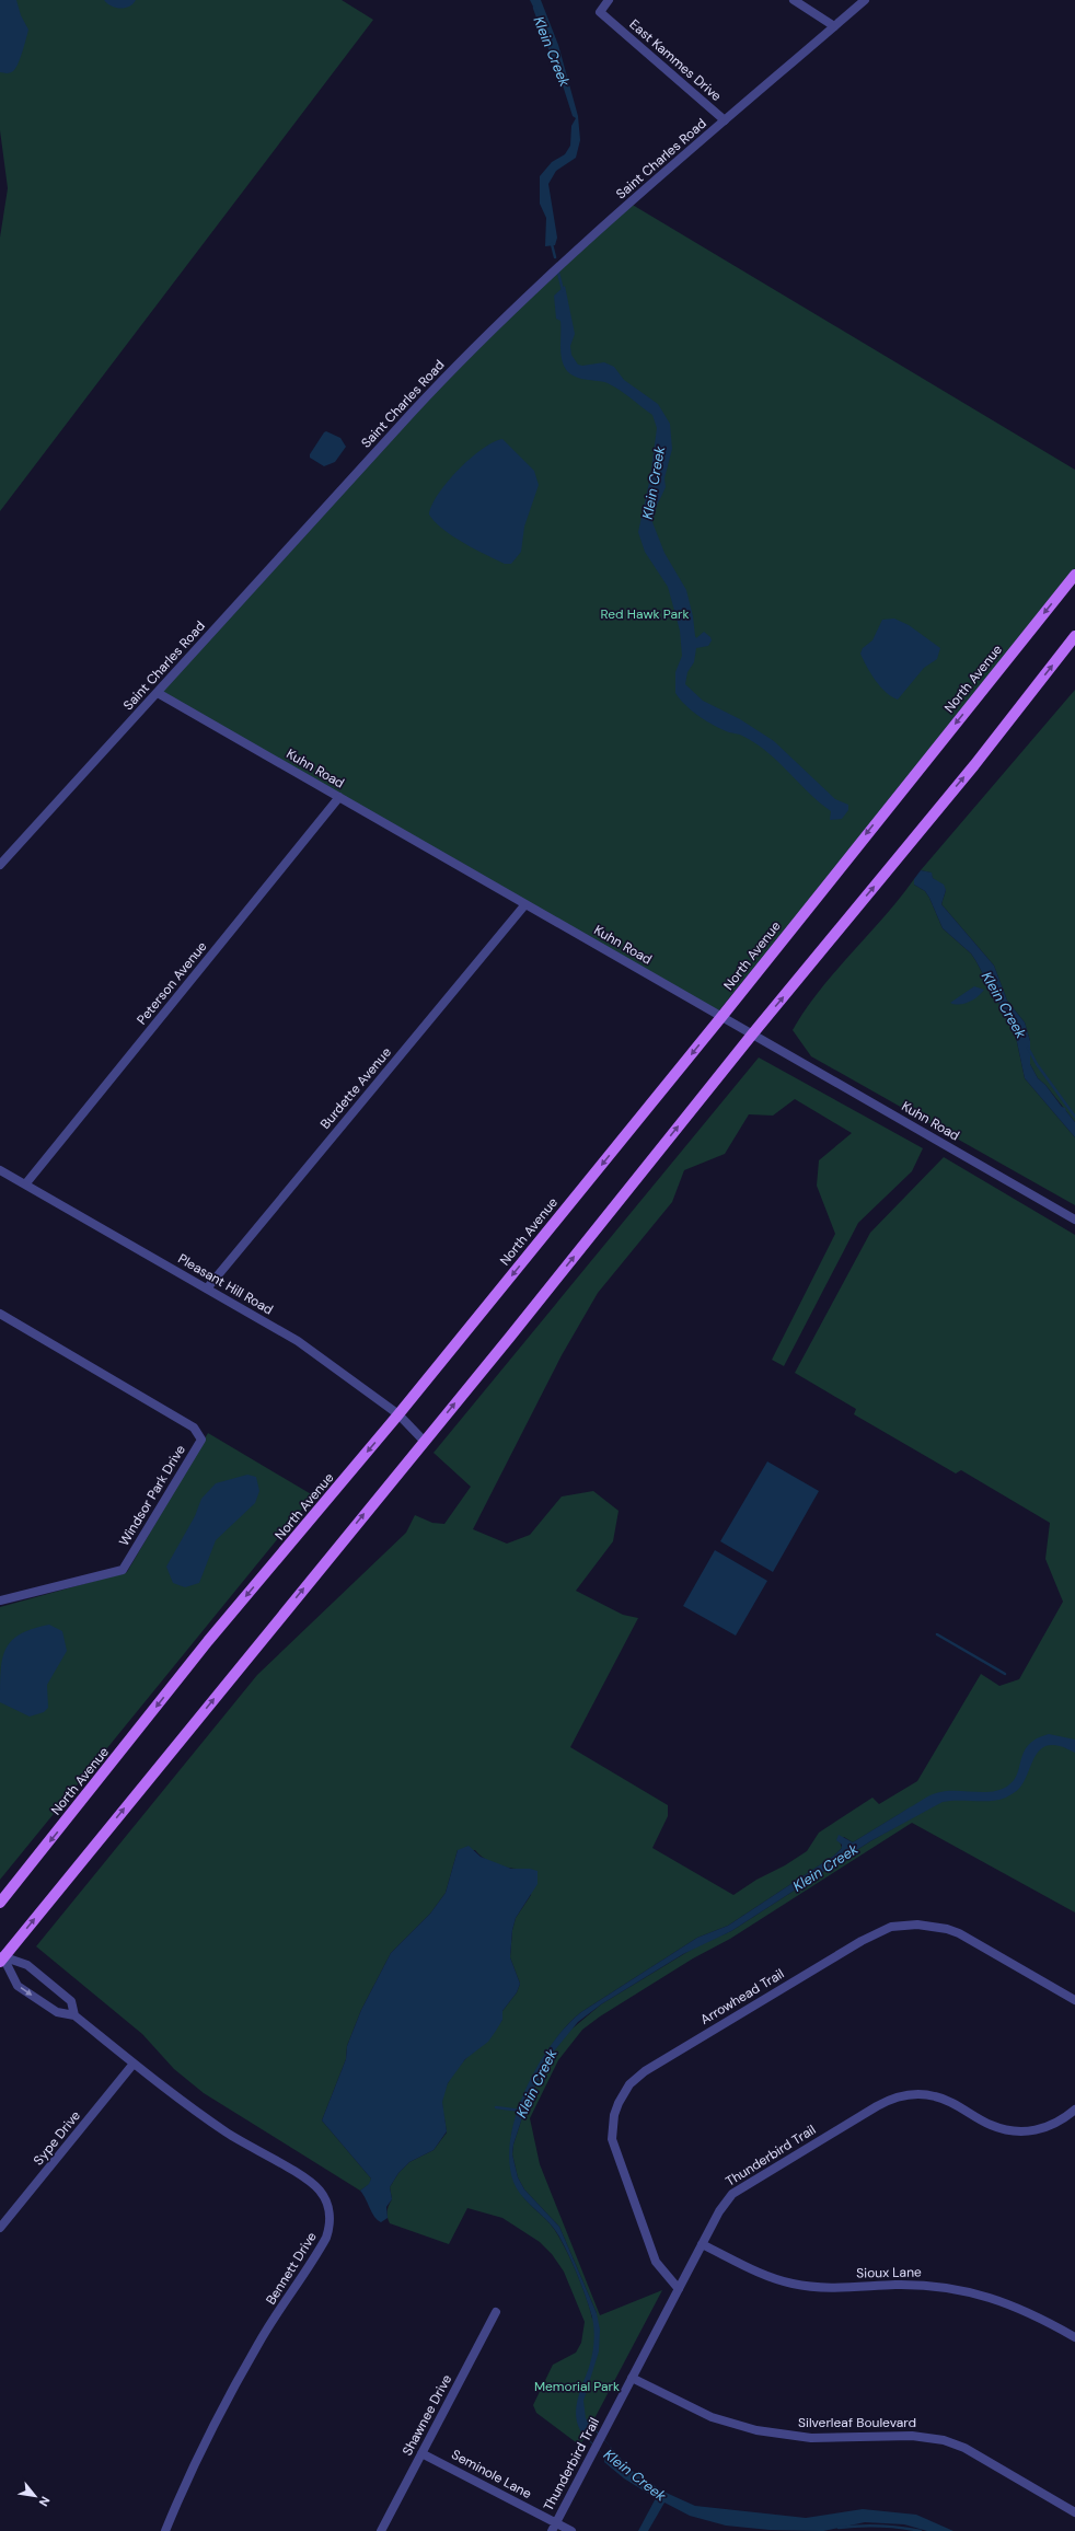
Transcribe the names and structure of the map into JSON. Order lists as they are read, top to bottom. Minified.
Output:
{"streets":{"main road":["North Avenue"],"street":["East Kammes Drive","Saint Charles Road","Kuhn Road","Peterson Avenue","Burdette Avenue","Pleasant Hill Road","Windsor Park Drive","Arrowhead Trail","Sype Drive","Thunderbird Trail","Bennett Drive","Sioux Lane","Shawnee Drive","Silverleaf Boulevard","Seminole Lane"]},"crossings":[["East Kammes Drive","Saint Charles Road"],["Saint Charles Road","Kuhn Road"],["North Avenue","Kuhn Road"],["North Avenue","Pleasant Hill Road"],["Kuhn Road","Peterson Avenue"],["Kuhn Road","Burdette Avenue"],["Peterson Avenue","Pleasant Hill Road"],["Burdette Avenue","Pleasant Hill Road"],["Arrowhead Trail","Thunderbird Trail"],["Sype Drive","Bennett Drive"],["Thunderbird Trail","Sioux Lane"],["Thunderbird Trail","Silverleaf Boulevard"],["Thunderbird Trail","Seminole Lane"],["Shawnee Drive","Seminole Lane"]],"water":["Klein Creek"],"parks":["Red Hawk Park","Memorial Park"],"north":"bottom right"}
